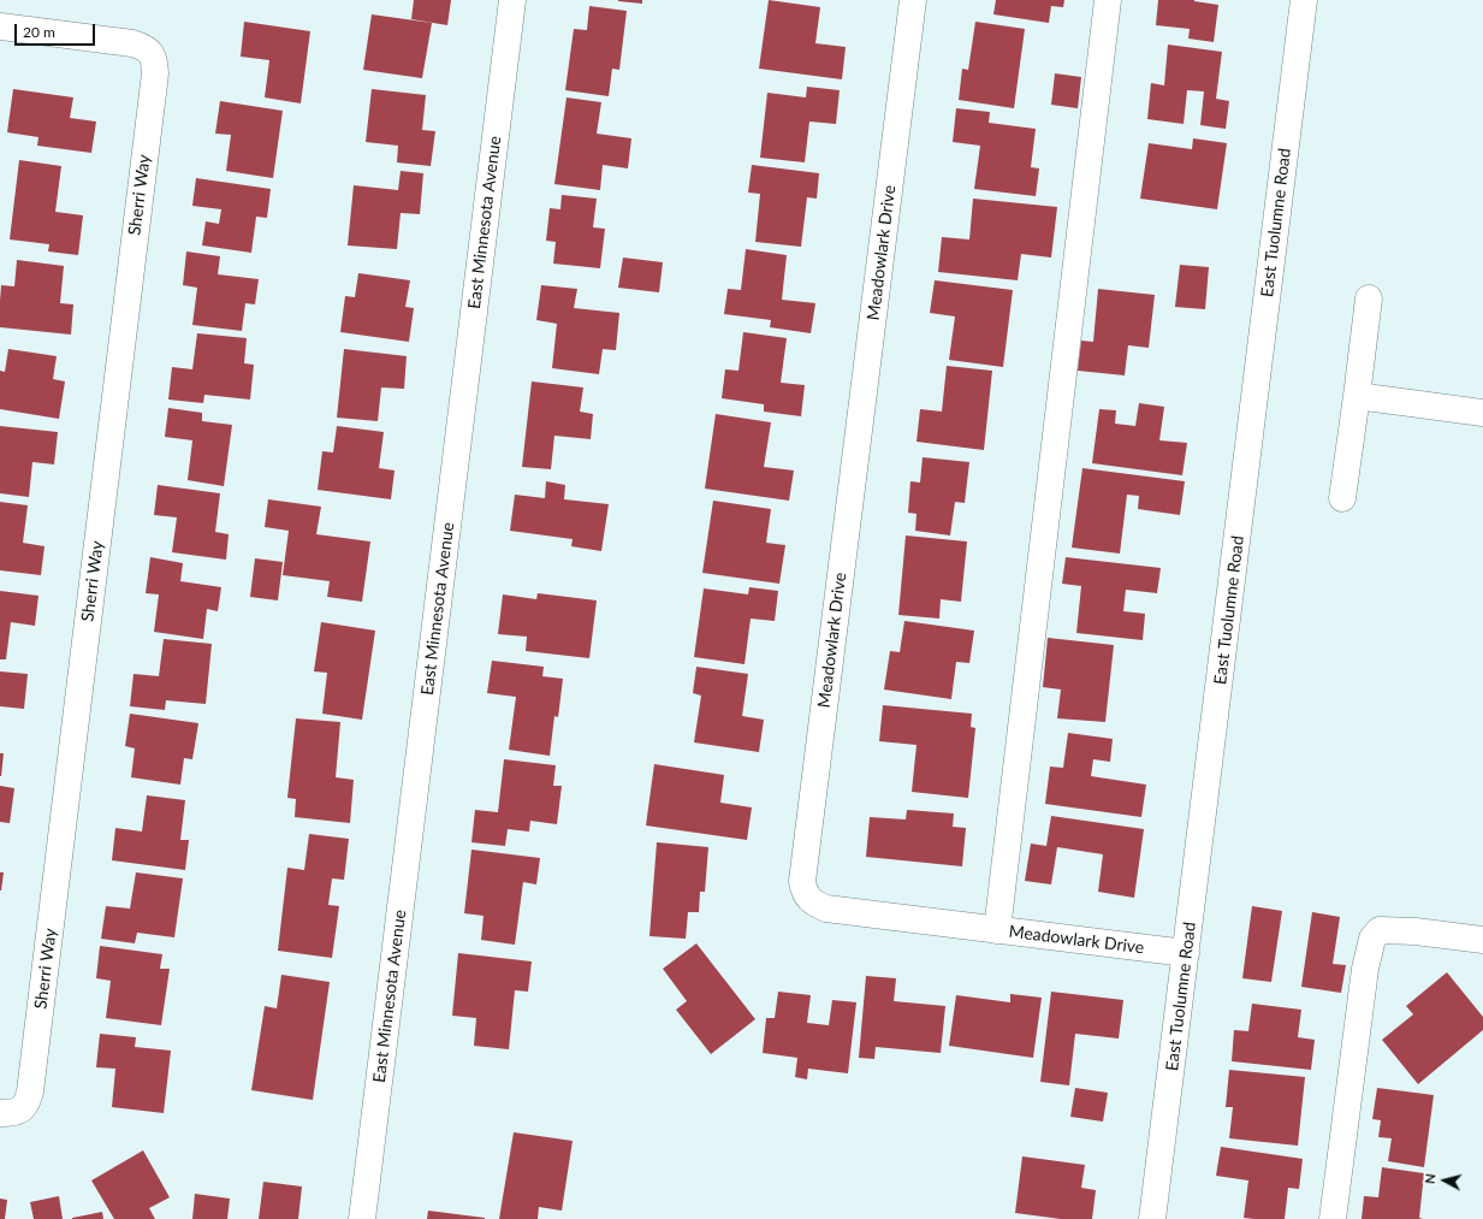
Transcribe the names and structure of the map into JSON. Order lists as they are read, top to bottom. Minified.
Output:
{"streets":{"street":["Sherri Way","East Minnesota Avenue","East Tuolumne Road","Meadowlark Drive"]},"crossings":[["East Tuolumne Road","Meadowlark Drive"]],"scale_bar":"20 m","north":"left"}
